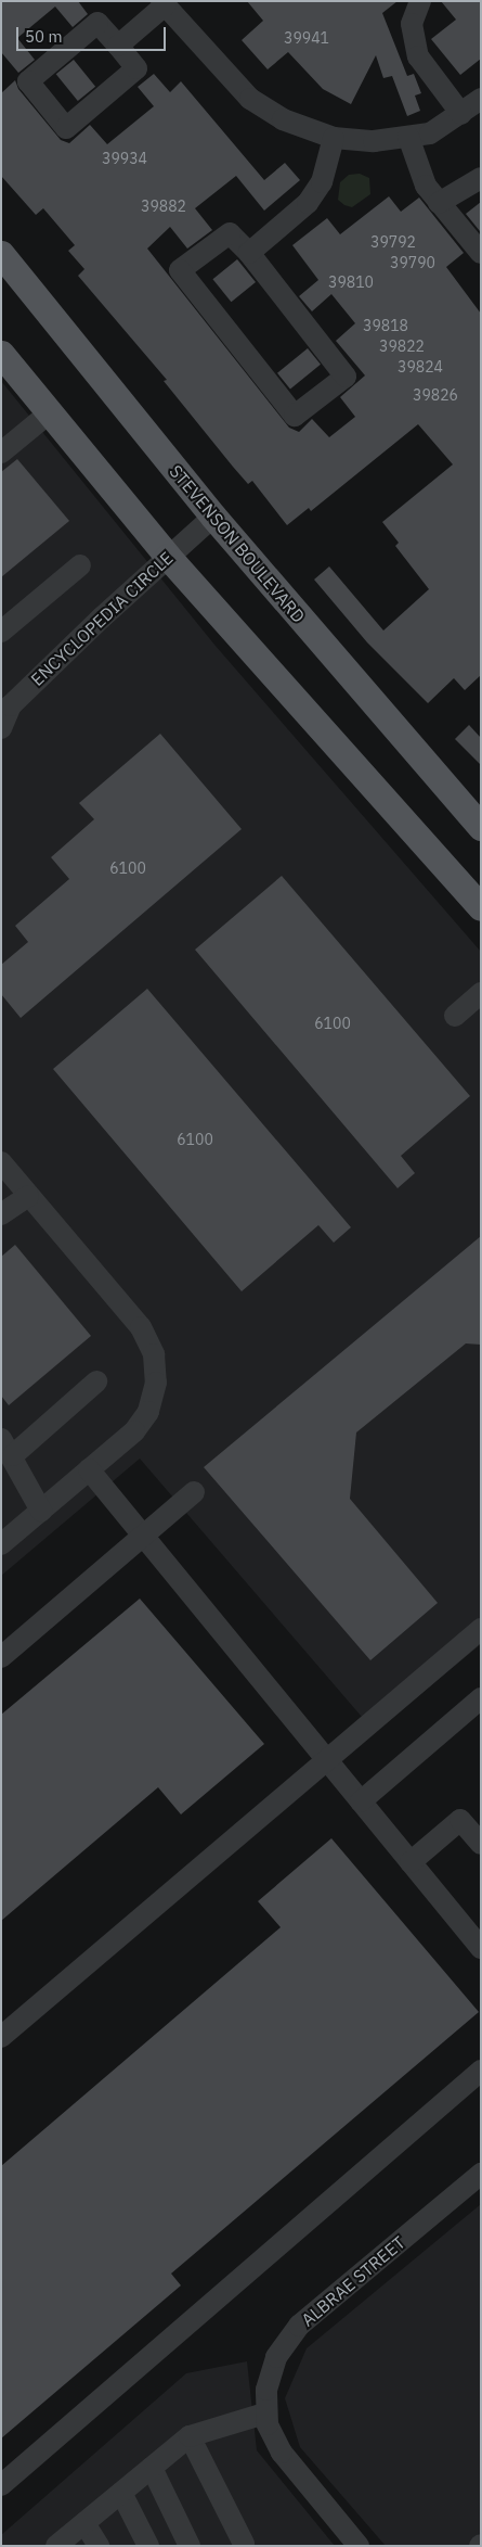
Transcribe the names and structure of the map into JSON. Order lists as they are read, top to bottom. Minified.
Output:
{"streets":{"main road":["STEVENSON BOULEVARD"],"street":["ENCYCLOPEDIA CIRCLE","ALBRAE STREET"]},"crossings":[["STEVENSON BOULEVARD","ENCYCLOPEDIA CIRCLE"]],"house_numbers":["39941","39934","39882","39792","39790","39810","39818","39822","39824","39826","6100","6100","6100"],"scale_bar":"50 m"}
